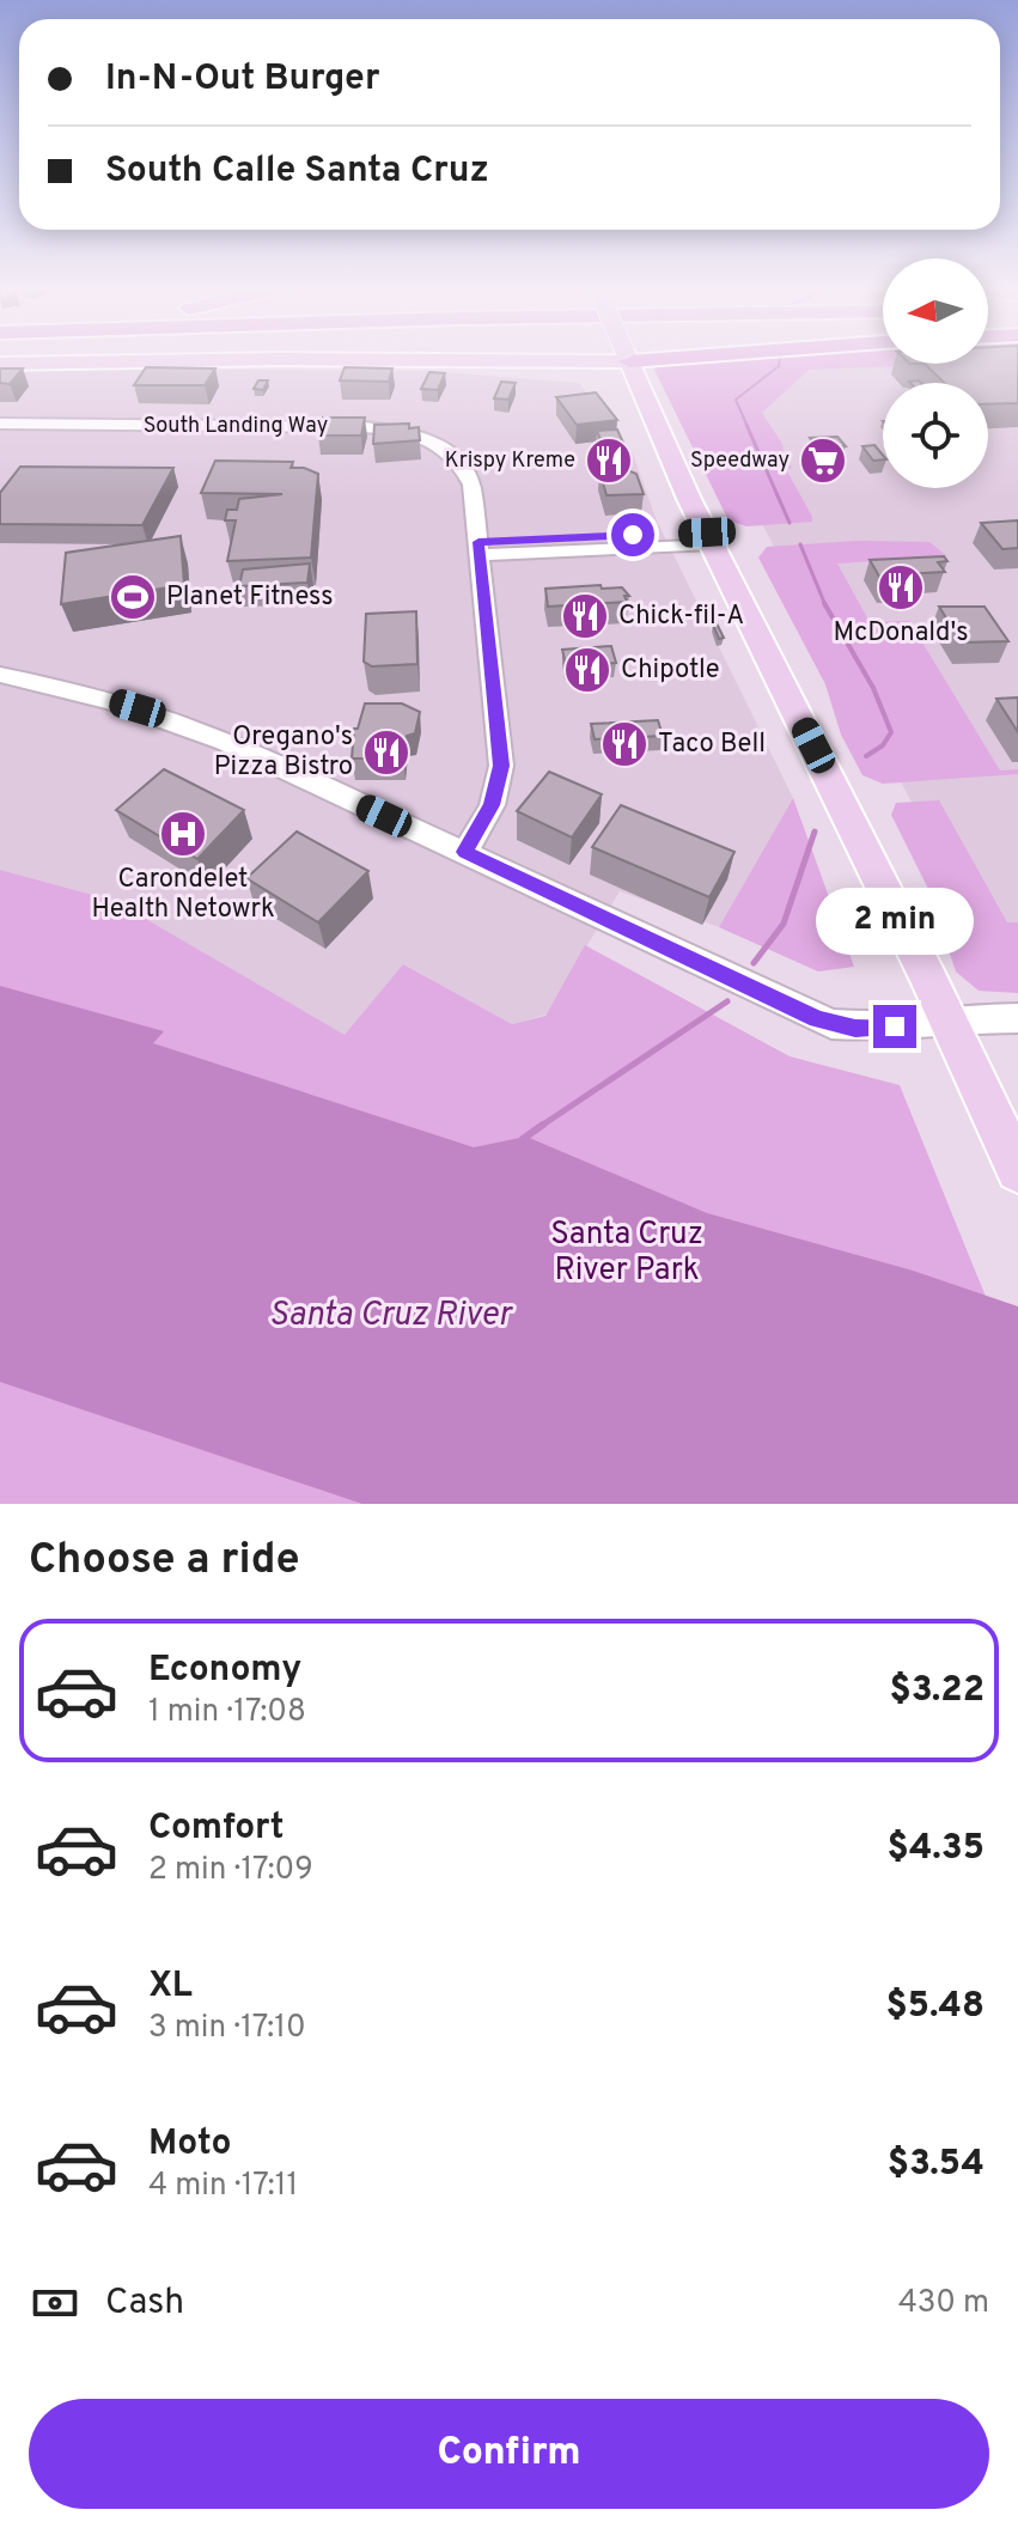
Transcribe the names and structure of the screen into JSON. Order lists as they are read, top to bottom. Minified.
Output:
{"streets":{"street":["South Landing Way"]},"water":["Santa Cruz River"],"parks":["Santa Cruz River Park"],"places":{"restaurant":["Krispy Kreme","McDonald's","Chick-fil-A","Chipotle","Taco Bell","Oregano's Pizza Bistro"],"supermarket":["Speedway"],"sports":["Planet Fitness"],"hospital":["Carondelet Health Netowrk"]},"north":"left","page":{"banner":["In-N-Out Burger","South Calle Santa Cruz"],"bubble":"2 min","heading":"Choose a ride","list":[{"name":"Economy","note":"1 min · 17:08","value":"$3.22"},{"name":"Comfort","note":"2 min · 17:09","value":"$4.35"},{"name":"XL","note":"3 min · 17:10","value":"$5.48"},{"name":"Moto","note":"4 min · 17:11","value":"$3.54"}],"pay":["Cash","430 m"],"buttons":"Confirm"}}
